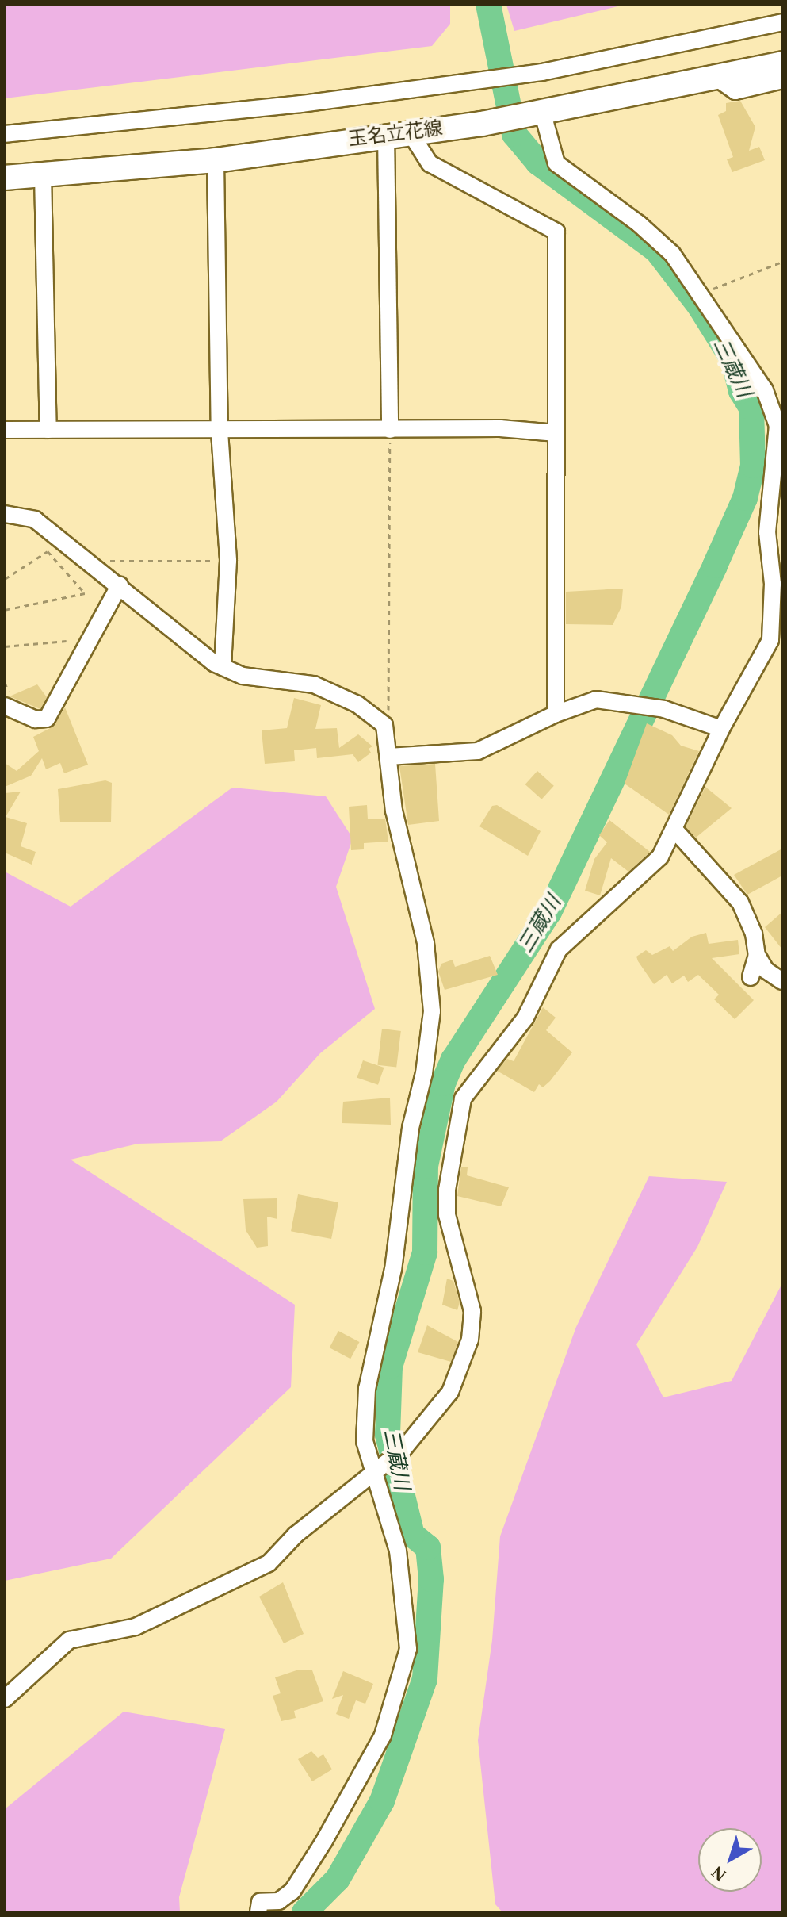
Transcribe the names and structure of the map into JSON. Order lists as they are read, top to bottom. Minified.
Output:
{"streets":{"main road":["玉名立花線"]},"water":["三蔵川"],"north":"bottom left"}
